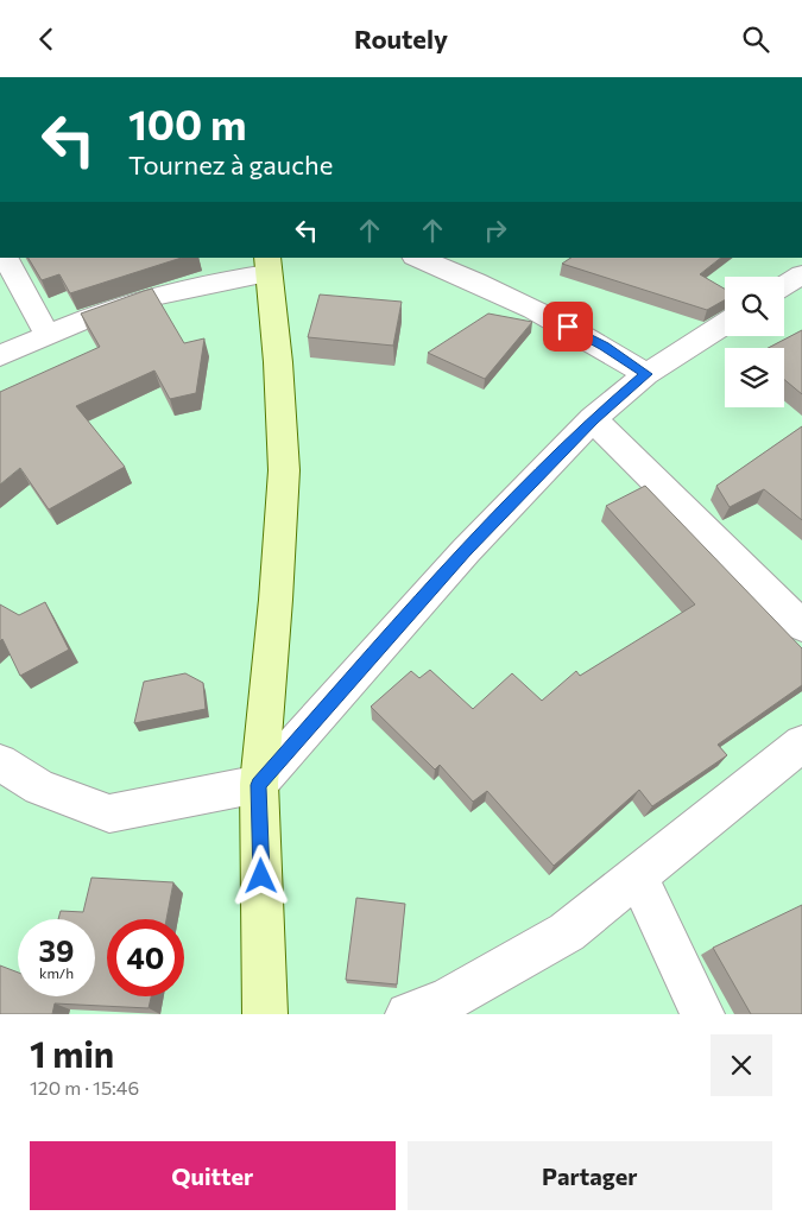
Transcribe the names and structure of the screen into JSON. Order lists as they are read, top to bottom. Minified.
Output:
{"page":{"header":"Routely","turn":["100 m","Tournez à gauche"],"speed":"39 km/h","limit":"40","heading":["1 min","120 m · 15:46"],"buttons":["Quitter","Partager"]}}
